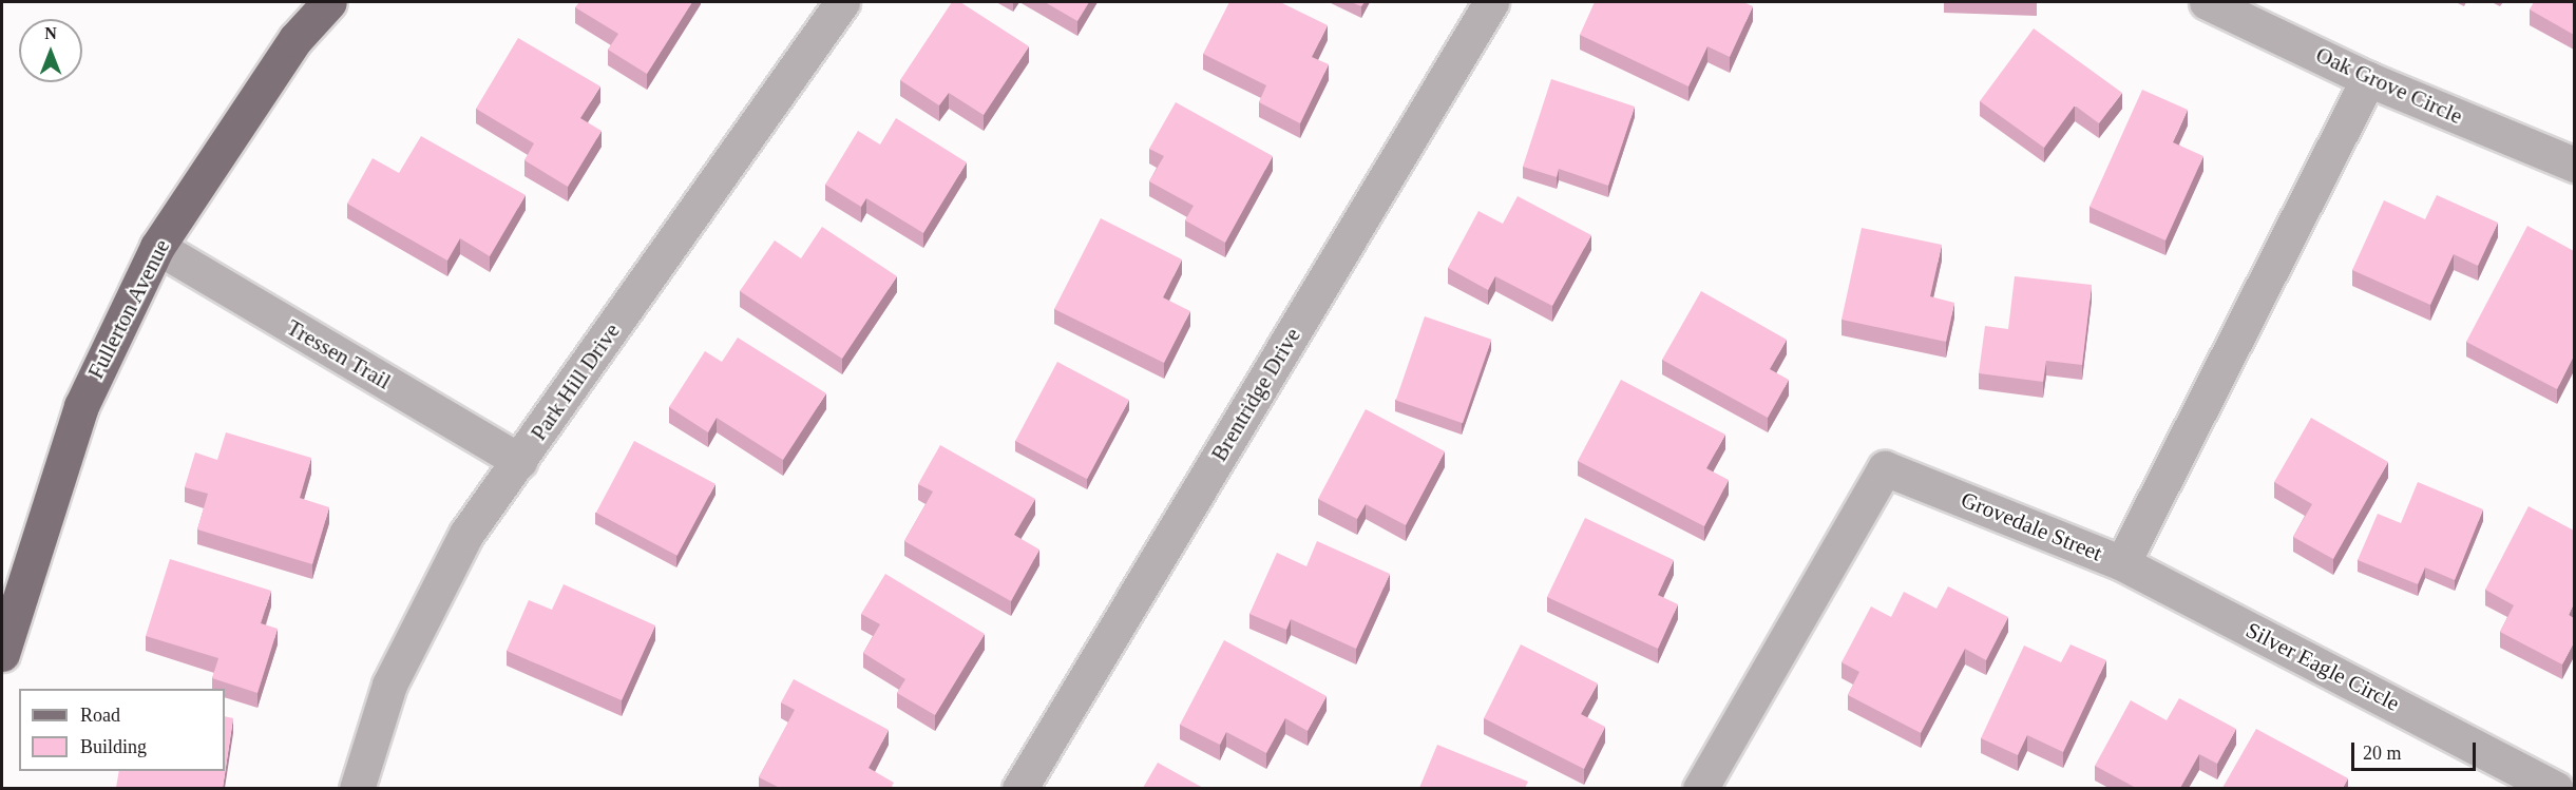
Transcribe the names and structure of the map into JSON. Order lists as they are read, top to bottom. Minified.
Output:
{"streets":{"main road":["Fullerton Avenue"],"street":["Oak Grove Circle","Tressen Trail","Park Hill Drive","Brentridge Drive","Grovedale Street","Silver Eagle Circle"]},"crossings":[["Oak Grove Circle","Grovedale Street"],["Fullerton Avenue","Tressen Trail"],["Tressen Trail","Park Hill Drive"],["Grovedale Street","Silver Eagle Circle"]],"legend":["Road","Building"],"scale_bar":"20 m","north":"top"}
